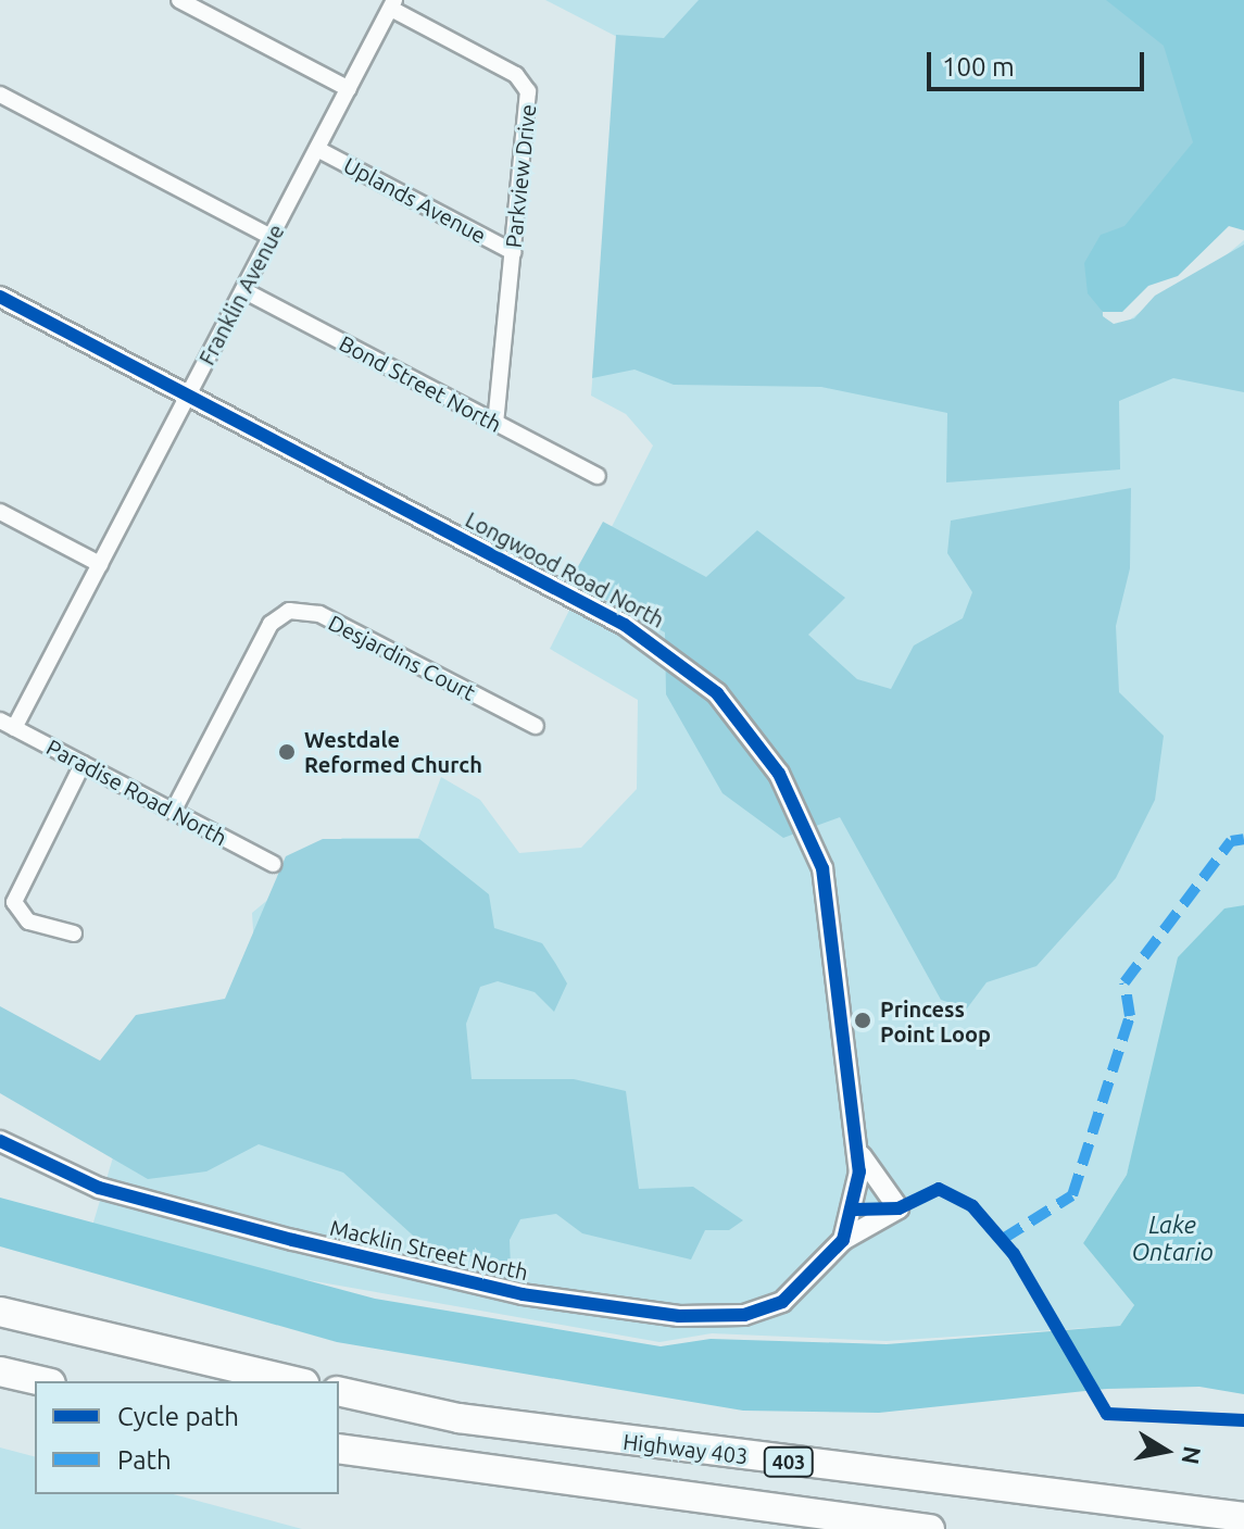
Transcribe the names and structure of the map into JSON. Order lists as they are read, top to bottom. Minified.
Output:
{"streets":{"highway":["Highway 403","403"],"street":["Parkview Drive","Uplands Avenue","Franklin Avenue","Bond Street North","Longwood Road North","Desjardins Court","Paradise Road North","Macklin Street North"]},"crossings":[["Parkview Drive","Uplands Avenue"],["Parkview Drive","Franklin Avenue"],["Parkview Drive","Bond Street North"],["Uplands Avenue","Franklin Avenue"],["Franklin Avenue","Bond Street North"],["Franklin Avenue","Longwood Road North"],["Franklin Avenue","Paradise Road North"],["Longwood Road North","Macklin Street North"],["Desjardins Court","Paradise Road North"]],"water":["Lake Ontario"],"places":["Westdale Reformed Church","Princess Point Loop"],"legend":["Cycle path","Path"],"scale_bar":"100 m","north":"right"}
